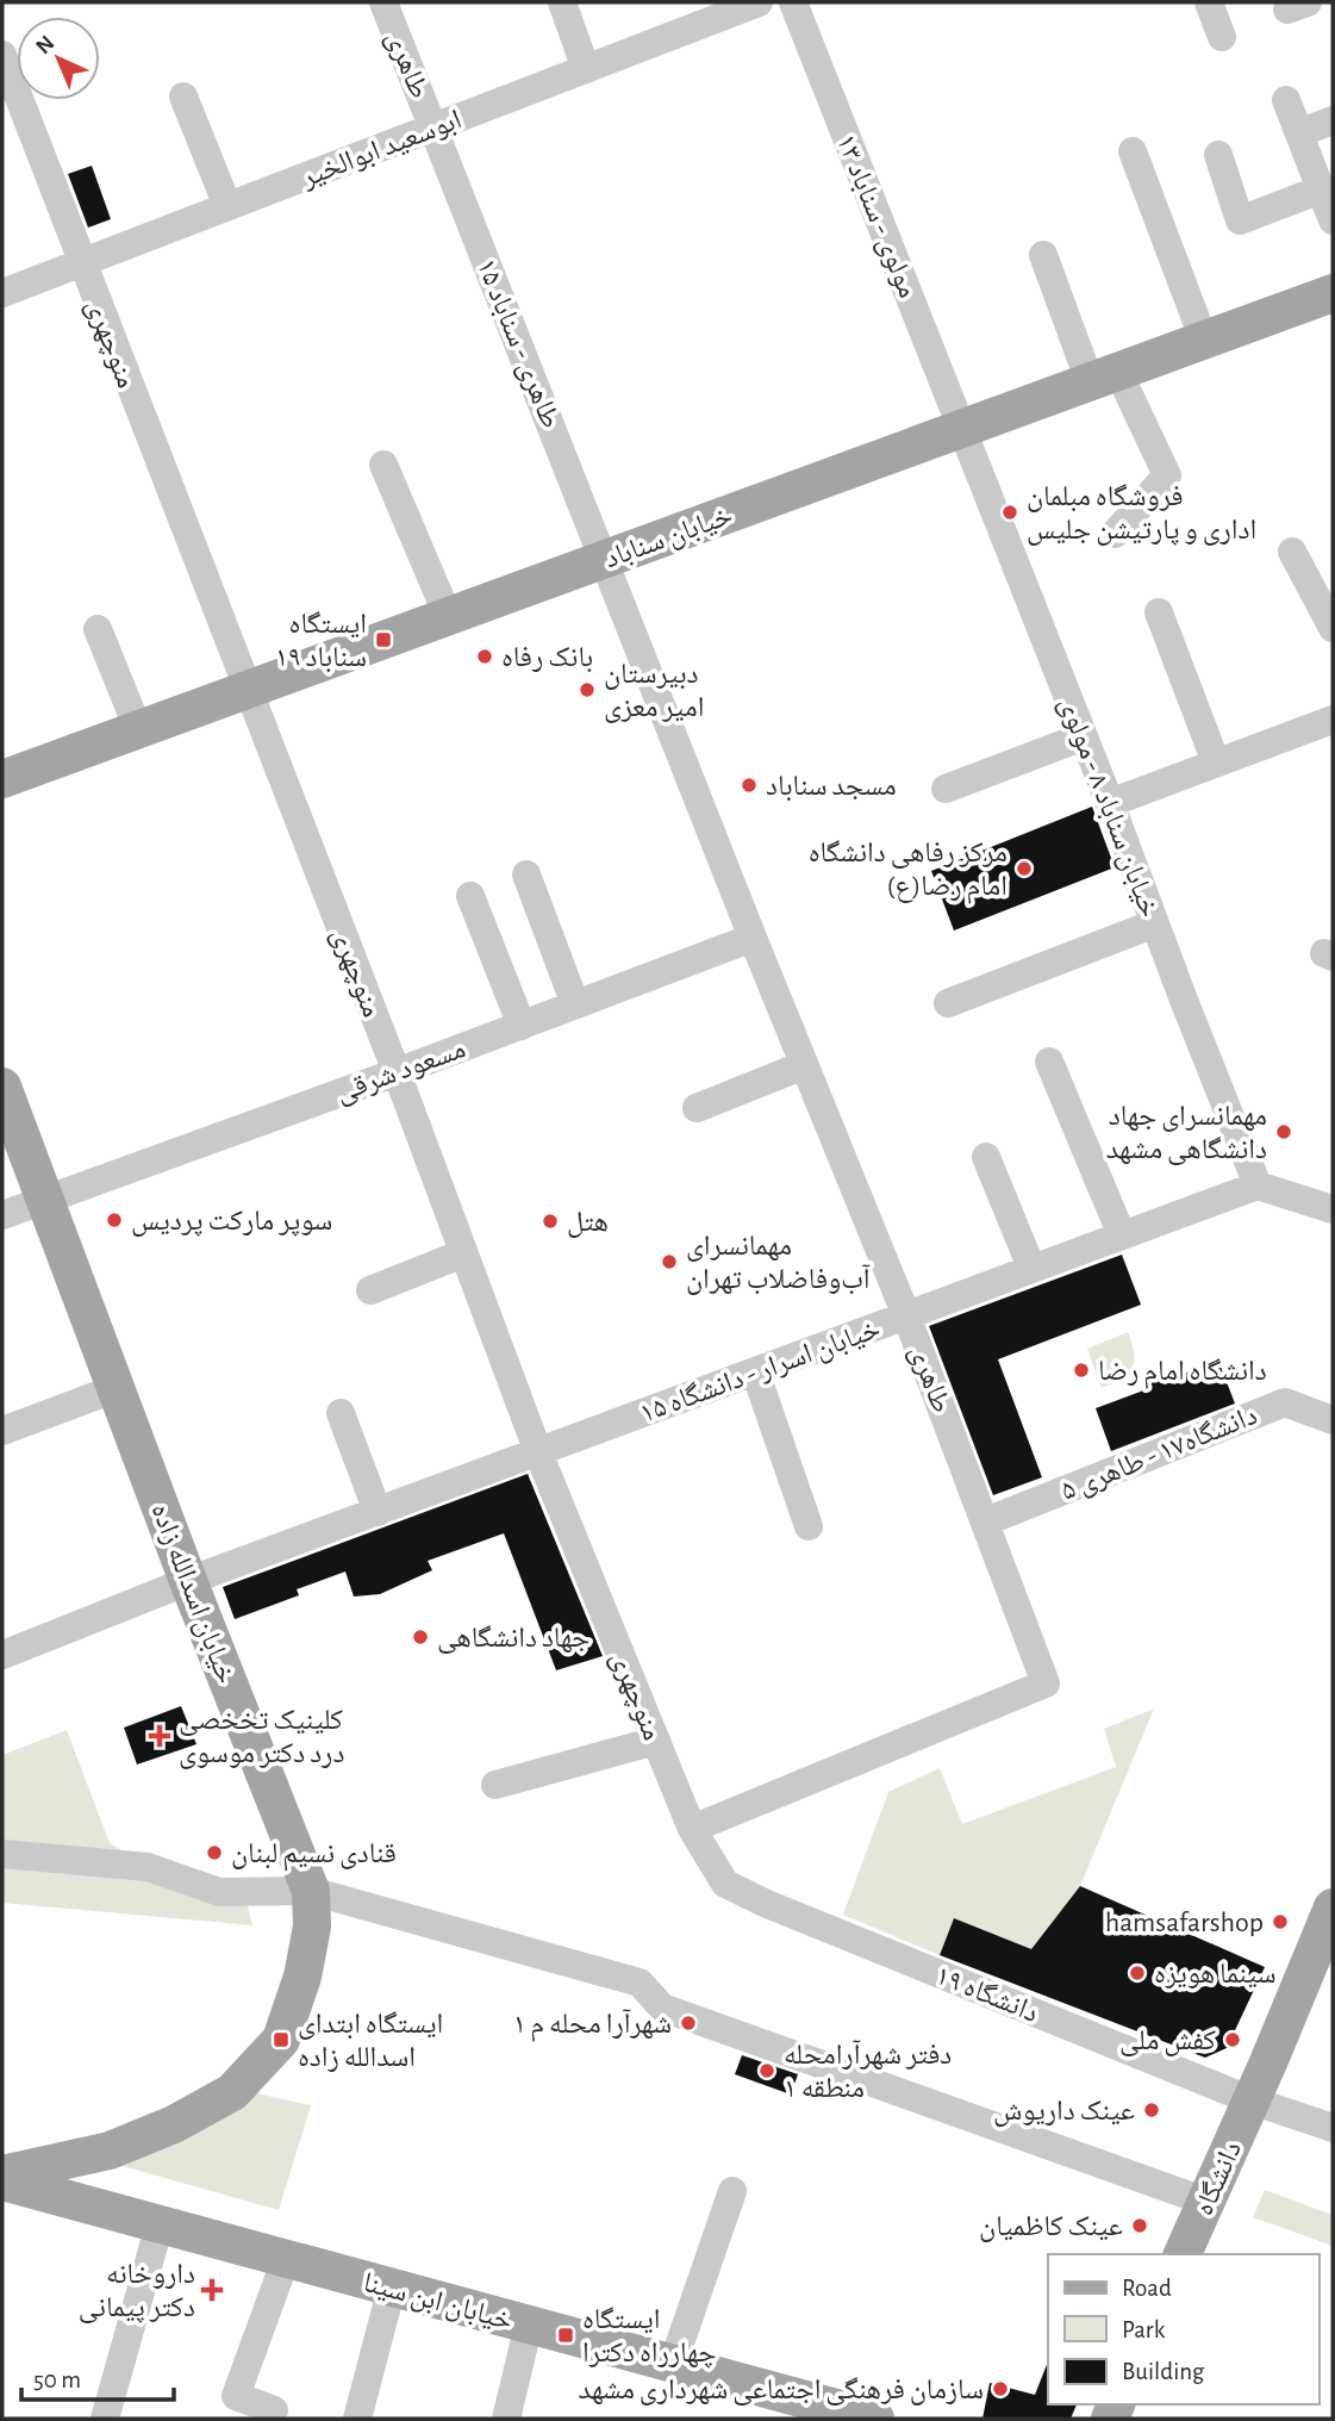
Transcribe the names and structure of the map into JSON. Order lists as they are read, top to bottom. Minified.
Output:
{"streets":{"main road":["خیابان سناباد","خیابان اسدالله زاده","دانشگاه","خیابان ابن سینا"],"street":["طاهری","ابوسعید ابوالخیر","مولوی - سناباد ۱۳","منوچهری","طاهری - سناباد ۱۵","خیابان سناباد ۸ - مولوی","مسعود شرقی","خیابان اسرار - دانشگاه ۱۵","دانشگاه۱۷ - طاهری ۵","دانشگاه ۱۹"]},"crossings":[["طاهری","ابوسعید ابوالخیر"],["طاهری","منوچهری"],["طاهری","طاهری - سناباد ۱۵"],["طاهری","مسعود شرقی"],["طاهری","خیابان اسرار - دانشگاه ۱۵"],["طاهری","دانشگاه۱۷ - طاهری ۵"],["ابوسعید ابوالخیر","منوچهری"],["ابوسعید ابوالخیر","طاهری - سناباد ۱۵"],["مولوی - سناباد ۱۳","خیابان سناباد"],["مولوی - سناباد ۱۳","خیابان سناباد ۸ - مولوی"],["منوچهری","خیابان سناباد"],["منوچهری","مسعود شرقی"],["منوچهری","خیابان اسرار - دانشگاه ۱۵"],["منوچهری","دانشگاه ۱۹"],["طاهری - سناباد ۱۵","خیابان سناباد"],["طاهری - سناباد ۱۵","مسعود شرقی"],["خیابان سناباد","خیابان سناباد ۸ - مولوی"],["خیابان سناباد ۸ - مولوی","خیابان اسرار - دانشگاه ۱۵"],["مسعود شرقی","خیابان اسدالله زاده"],["خیابان اسرار - دانشگاه ۱۵","خیابان اسدالله زاده"],["دانشگاه ۱۹","دانشگاه"]],"places":{"other":["فروشگاه مبلمان اداری و پارتیشن جلیس","بانک رفاه","دبیرستان امیر معزی","مسجد سناباد","مرکز رفاهی دانشگاه امام رضا(ع)","مهمانسرای جهاد دانشگاهی مشهد","سوپر مارکت پردیس","هتل","مهمانسرای آب‌و‌فاضلاب تهران","دانشگاه امام رضا","جهاد دانشگاهی","قنادی نسیم لبنان","hamsafarshop","سینما هویزه","شهرآرا محله م ۱","کفش ملی","دفتر شهرآرامحله منطقه ۱","عینک داریوش","عینک کاظمیان","سازمان فرهنگی اجتماعی شهرداری مشهد"],"transit":["ایستگاه سناباد ۱۹","ایستگاه ابتدای اسدالله زاده","ایستگاه چهارراه دکترا"],"health":["کلینیک تخخصی درد دکتر موسوی","داروخانه دکتر پیمانی"]},"legend":["Road","Park","Building"],"scale_bar":"50 m","north":"top left"}
